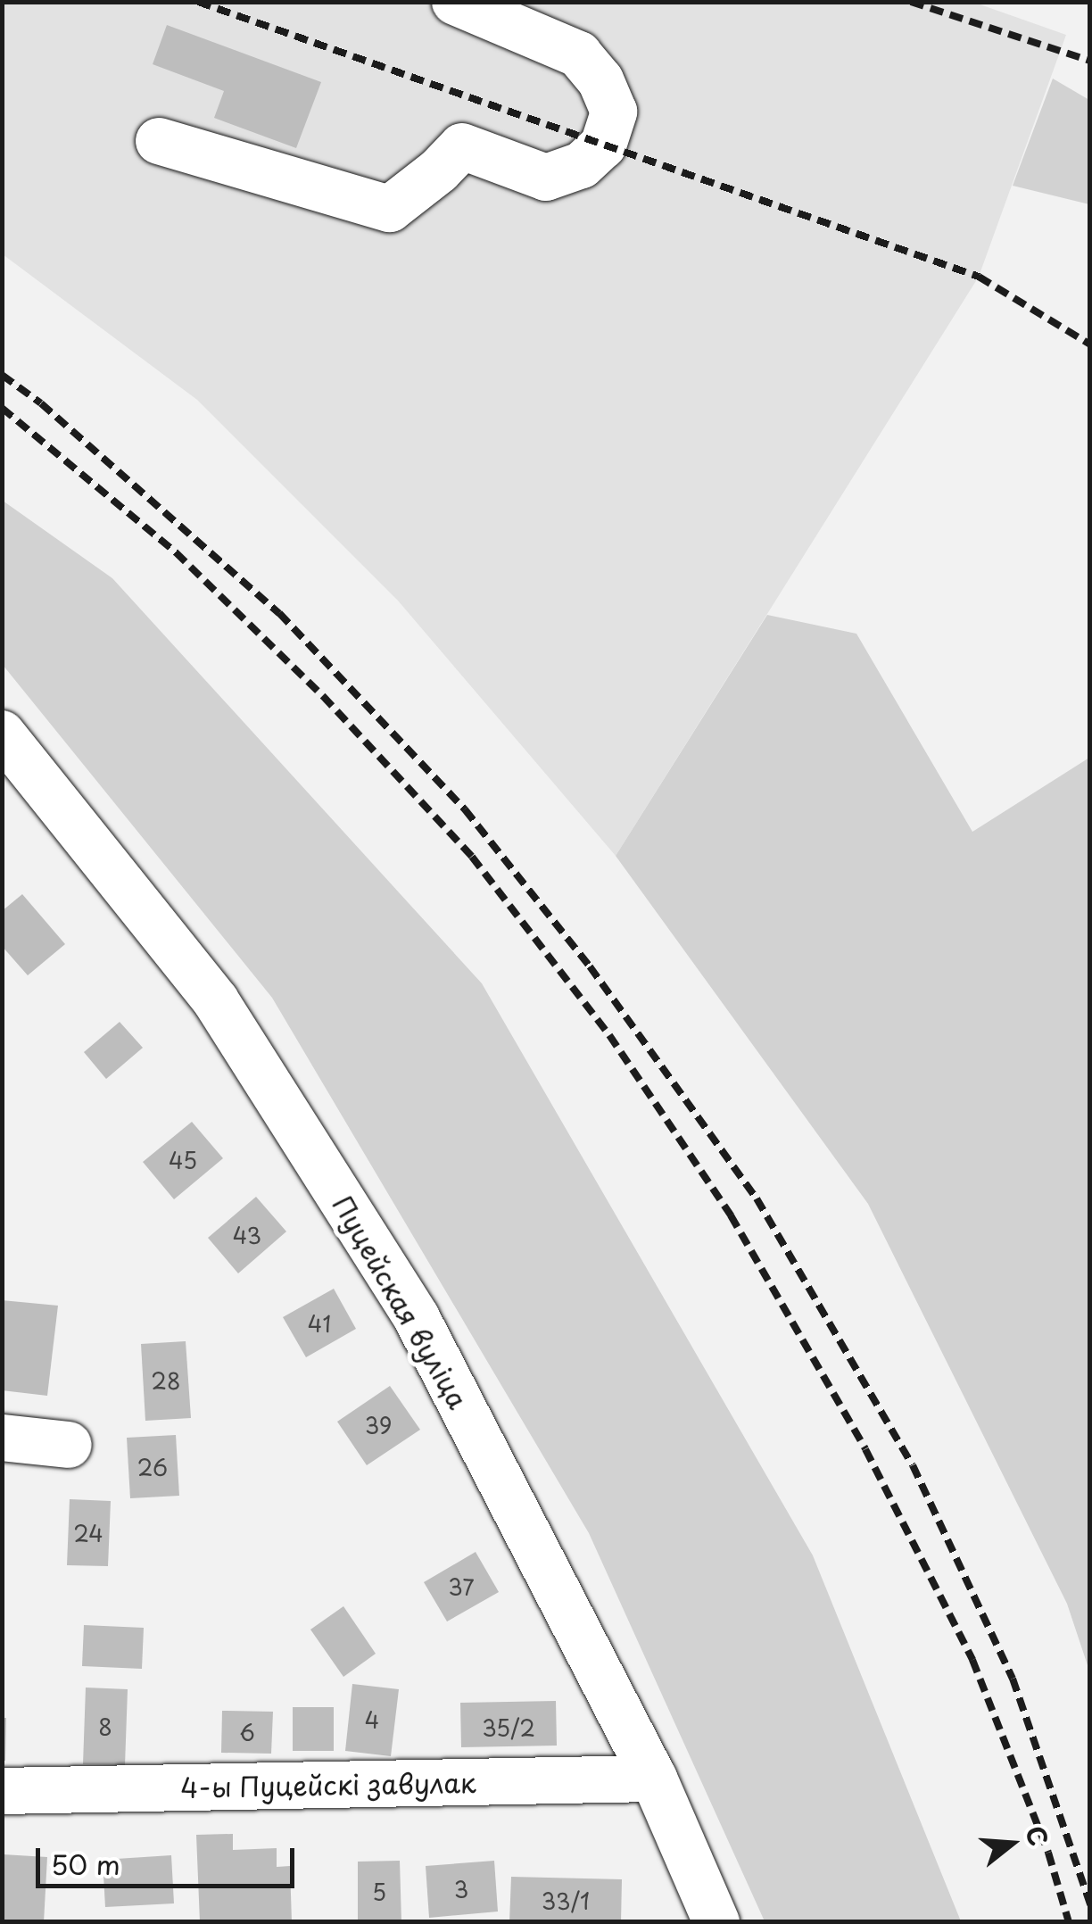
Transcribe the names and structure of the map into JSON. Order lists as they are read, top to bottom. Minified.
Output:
{"streets":{"street":["Пуцейская вуліца","4-ы Пуцейскі завулак"]},"crossings":[["Пуцейская вуліца","4-ы Пуцейскі завулак"]],"house_numbers":["45","43","41","28","39","26","24","37","4","8","35/2","6","3","5","33/1"],"scale_bar":"50 m","north":"right"}
